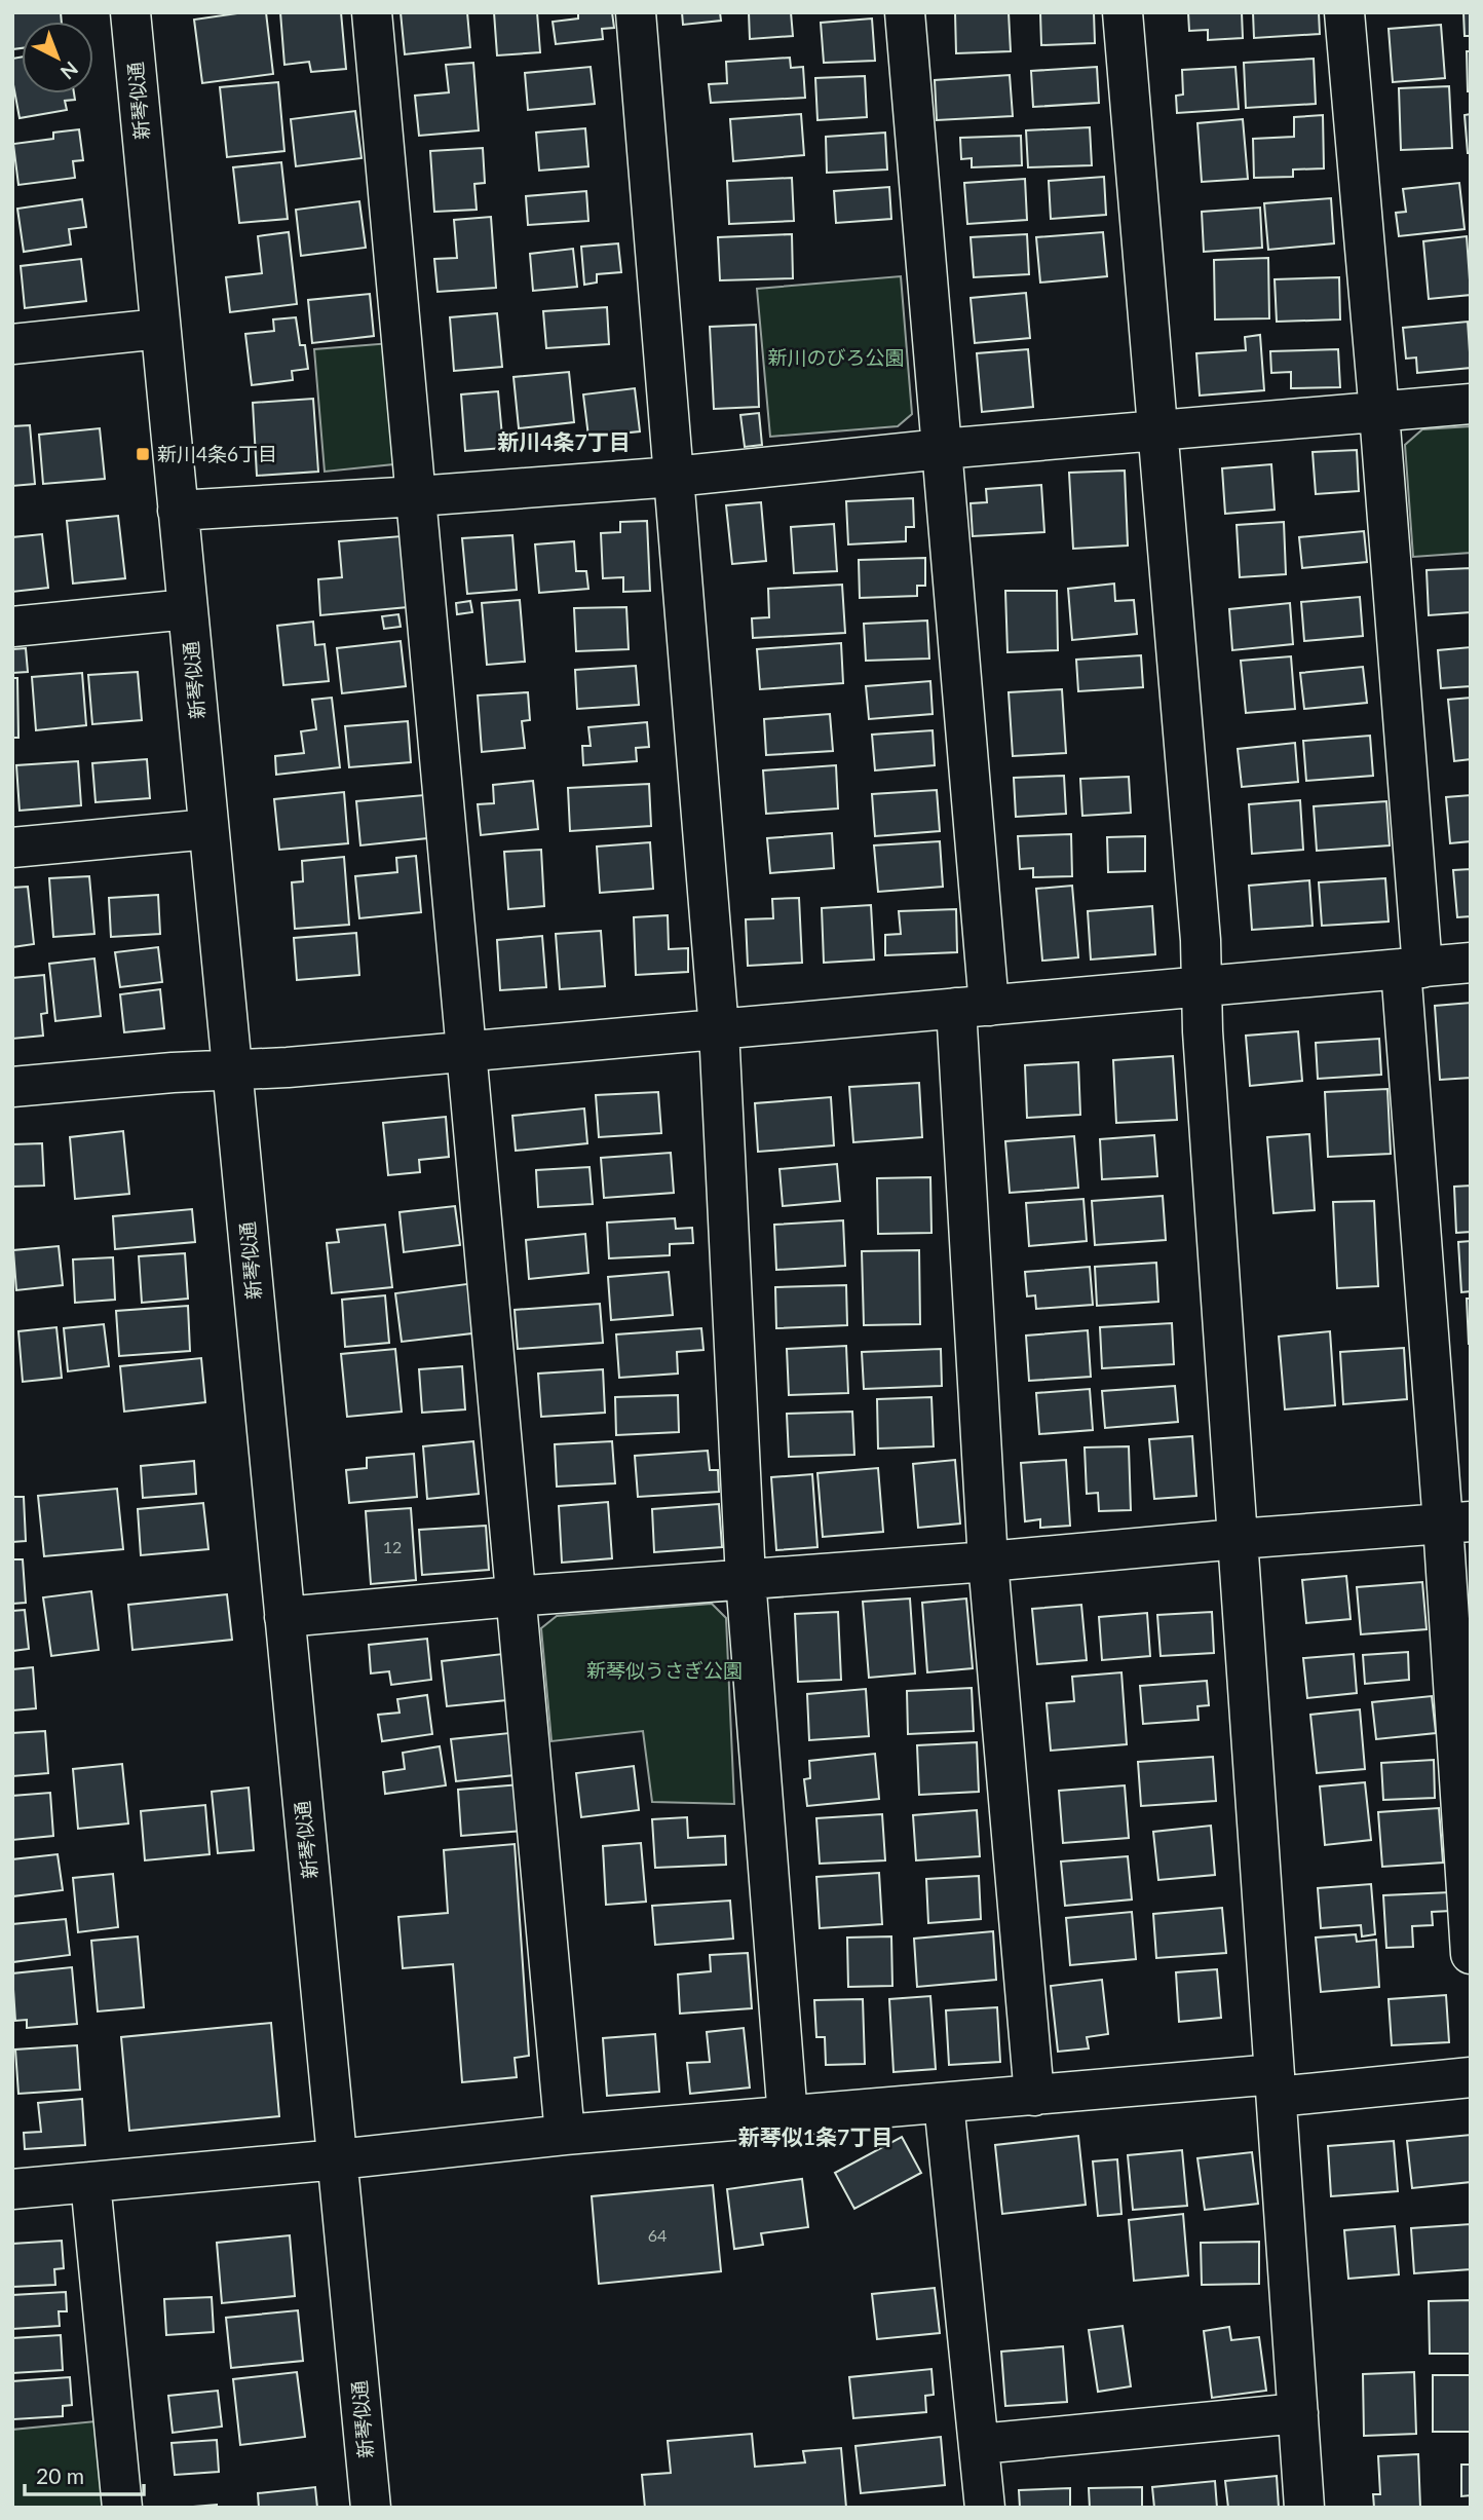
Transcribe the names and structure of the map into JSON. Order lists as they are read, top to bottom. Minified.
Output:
{"streets":{"street":["新琴似通"]},"districts":["新川4条7丁目","新琴似1条7丁目"],"parks":["新川のびろ公園","新琴似うさぎ公園"],"places":{"transit":["新川4条6丁目"]},"house_numbers":["12","64"],"scale_bar":"20 m","north":"bottom right"}
